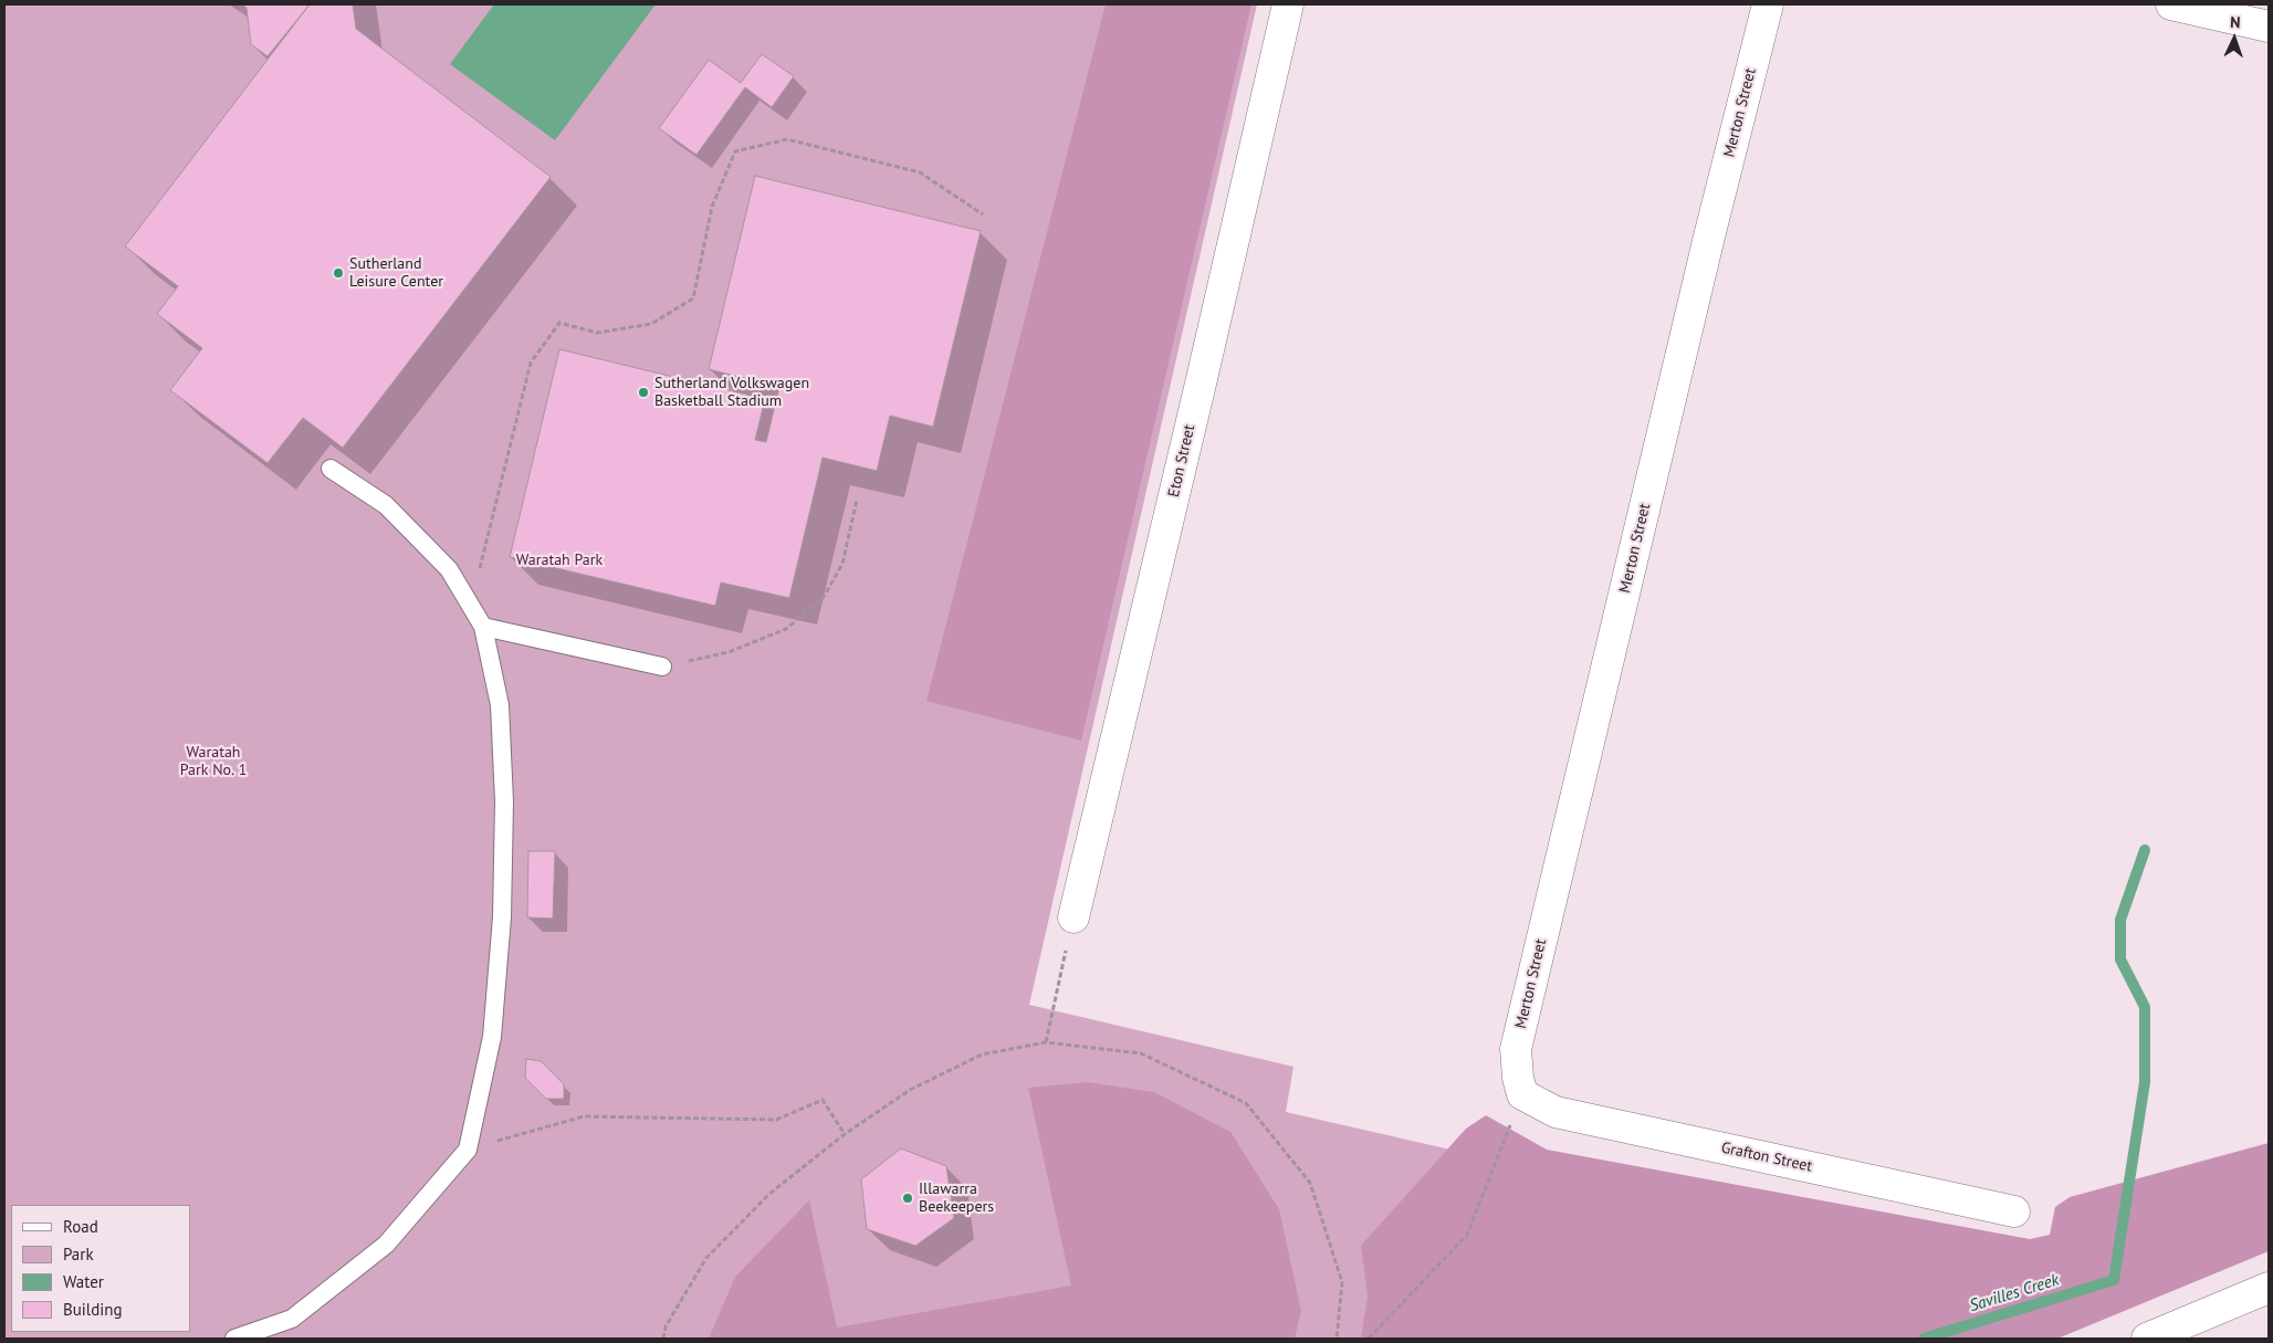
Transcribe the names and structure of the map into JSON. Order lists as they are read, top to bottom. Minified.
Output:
{"streets":{"main road":["Merton Street","Eton Street","Grafton Street"]},"crossings":[["Merton Street","Grafton Street"]],"water":["Savilles Creek"],"parks":["Waratah Park","Waratah Park No. 1"],"places":["Sutherland Leisure Center","Sutherland Volkswagen Basketball Stadium","Illawarra Beekeepers"],"legend":["Road","Park","Water","Building"],"north":"top"}
